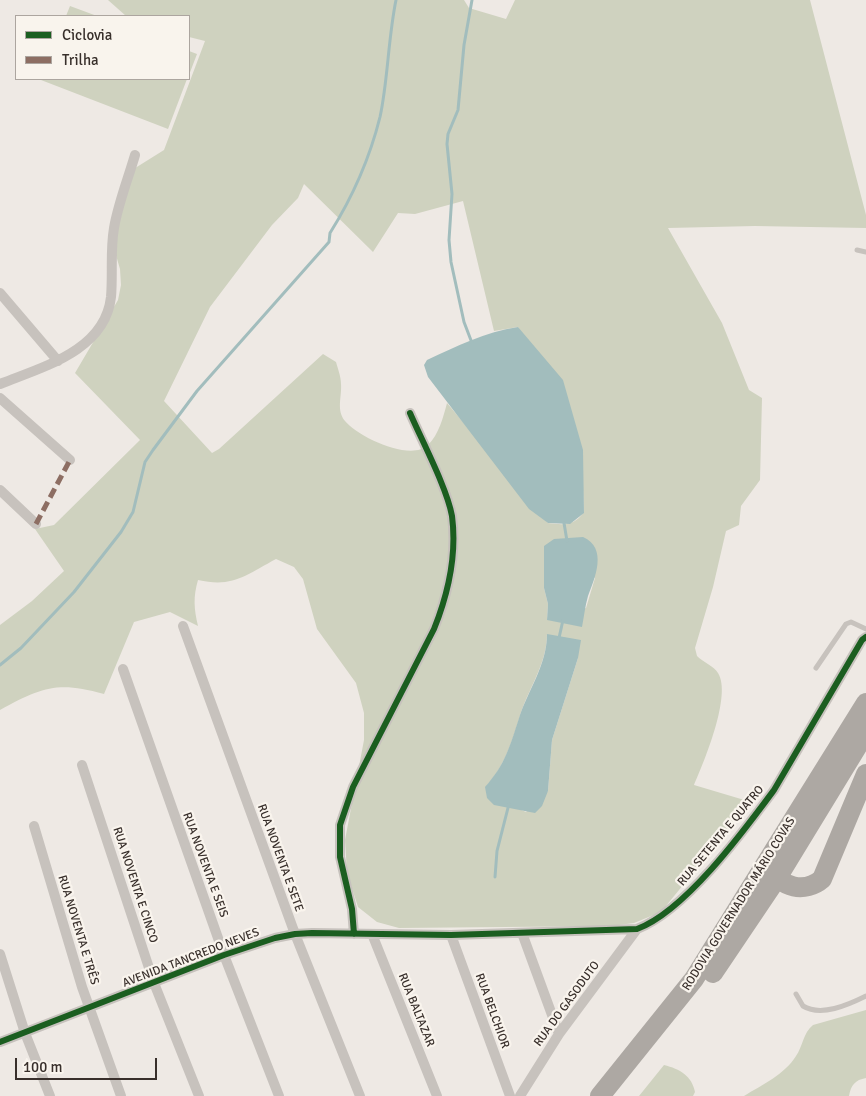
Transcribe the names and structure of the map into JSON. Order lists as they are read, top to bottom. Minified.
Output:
{"streets":{"highway":["RODOVIA GOVERNADOR MÁRIO COVAS"],"street":["RUA SETENTA E QUATRO","RUA NOVENTA E SETE","RUA NOVENTA E SEIS","RUA NOVENTA E CINCO","RUA NOVENTA E TRÊS","AVENIDA TANCREDO NEVES","RUA DO GASODUTO","RUA BALTAZAR","RUA BELCHIOR"]},"crossings":[["RUA SETENTA E QUATRO","AVENIDA TANCREDO NEVES"],["RUA SETENTA E QUATRO","RUA DO GASODUTO"],["RUA NOVENTA E SETE","AVENIDA TANCREDO NEVES"],["RUA NOVENTA E SEIS","AVENIDA TANCREDO NEVES"],["RUA NOVENTA E CINCO","AVENIDA TANCREDO NEVES"],["RUA NOVENTA E TRÊS","AVENIDA TANCREDO NEVES"],["AVENIDA TANCREDO NEVES","RUA DO GASODUTO"],["AVENIDA TANCREDO NEVES","RUA BALTAZAR"],["AVENIDA TANCREDO NEVES","RUA BELCHIOR"]],"legend":["Ciclovia","Trilha"],"scale_bar":"100 m"}
